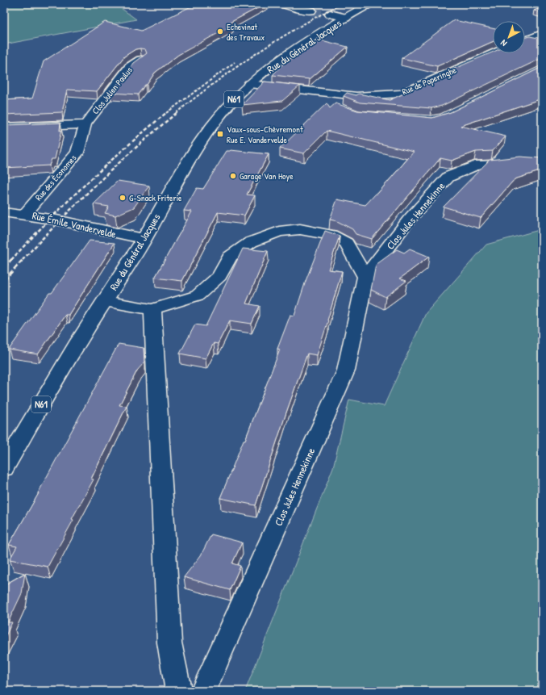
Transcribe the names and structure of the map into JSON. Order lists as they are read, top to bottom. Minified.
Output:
{"streets":{"street":["Rue du Général Jacques","Rue de Poperinghe","Clos Julien Paulus","N61","Rue des Économes","Clos Jules Hennekinne","Rue Émile Vandervelde"]},"crossings":[["Rue du Général Jacques","Rue de Poperinghe"],["Rue du Général Jacques","Rue Émile Vandervelde"],["Clos Julien Paulus","Rue des Économes"],["Rue des Économes","Rue Émile Vandervelde"]],"places":{"other":["Echevinat des Travaux","Garage Van Hoye","G-Snack Friterie"],"transit":["Vaux-sous-Chèvremont Rue E. Vandervelde"]},"north":"bottom left"}
